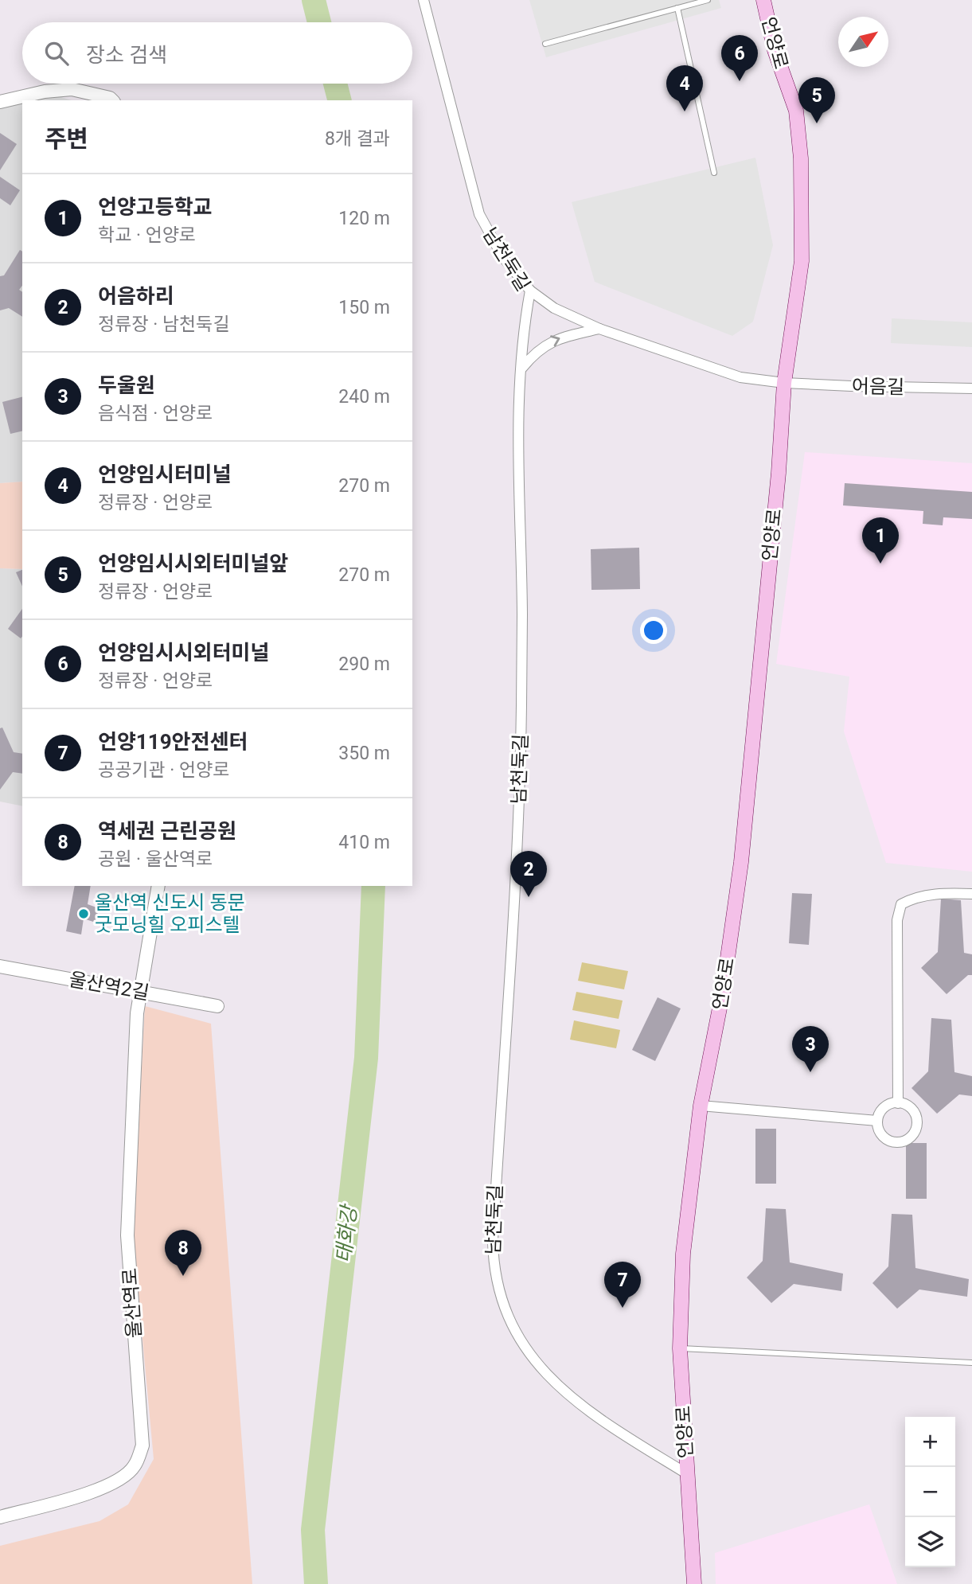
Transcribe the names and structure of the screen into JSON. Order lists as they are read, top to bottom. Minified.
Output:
{"streets":{"main road":["언양로"],"street":["남천둑길","어음길","울산역2길","울산역로"]},"crossings":[["언양로","남천둑길"],["언양로","어음길"],["울산역2길","울산역로"]],"water":["태화강"],"places":["울산역 신도시 동문 굿모닝힐 오피스텔"],"north":"top right","page":{"search":"장소 검색","pins":["6","4","5","1","2","3","8","7"],"heading":["주변","8개 결과"],"list":[{"mark":"1","name":"언양고등학교","note":"학교 · 언양로","value":"120 m"},{"mark":"2","name":"어음하리","note":"정류장 · 남천둑길","value":"150 m"},{"mark":"3","name":"두울원","note":"음식점 · 언양로","value":"240 m"},{"mark":"4","name":"언양임시터미널","note":"정류장 · 언양로","value":"270 m"},{"mark":"5","name":"언양임시시외터미널앞","note":"정류장 · 언양로","value":"270 m"},{"mark":"6","name":"언양임시시외터미널","note":"정류장 · 언양로","value":"290 m"},{"mark":"7","name":"언양119안전센터","note":"공공기관 · 언양로","value":"350 m"},{"mark":"8","name":"역세권 근린공원","note":"공원 · 울산역로","value":"410 m"}],"map_buttons":["+","−"]}}
